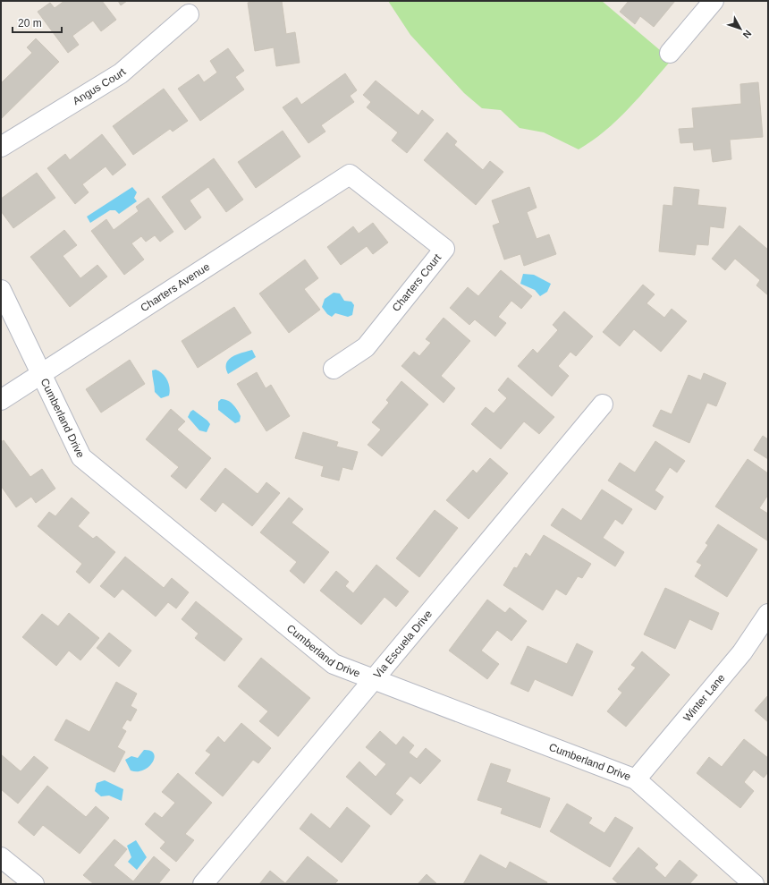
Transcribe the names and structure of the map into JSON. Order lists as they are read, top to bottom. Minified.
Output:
{"streets":{"street":["Angus Court","Charters Court","Charters Avenue","Cumberland Drive","Via Escuela Drive","Winter Lane"]},"crossings":[["Charters Court","Charters Avenue"],["Charters Avenue","Cumberland Drive"],["Cumberland Drive","Via Escuela Drive"],["Cumberland Drive","Winter Lane"]],"scale_bar":"20 m","north":"bottom right"}
